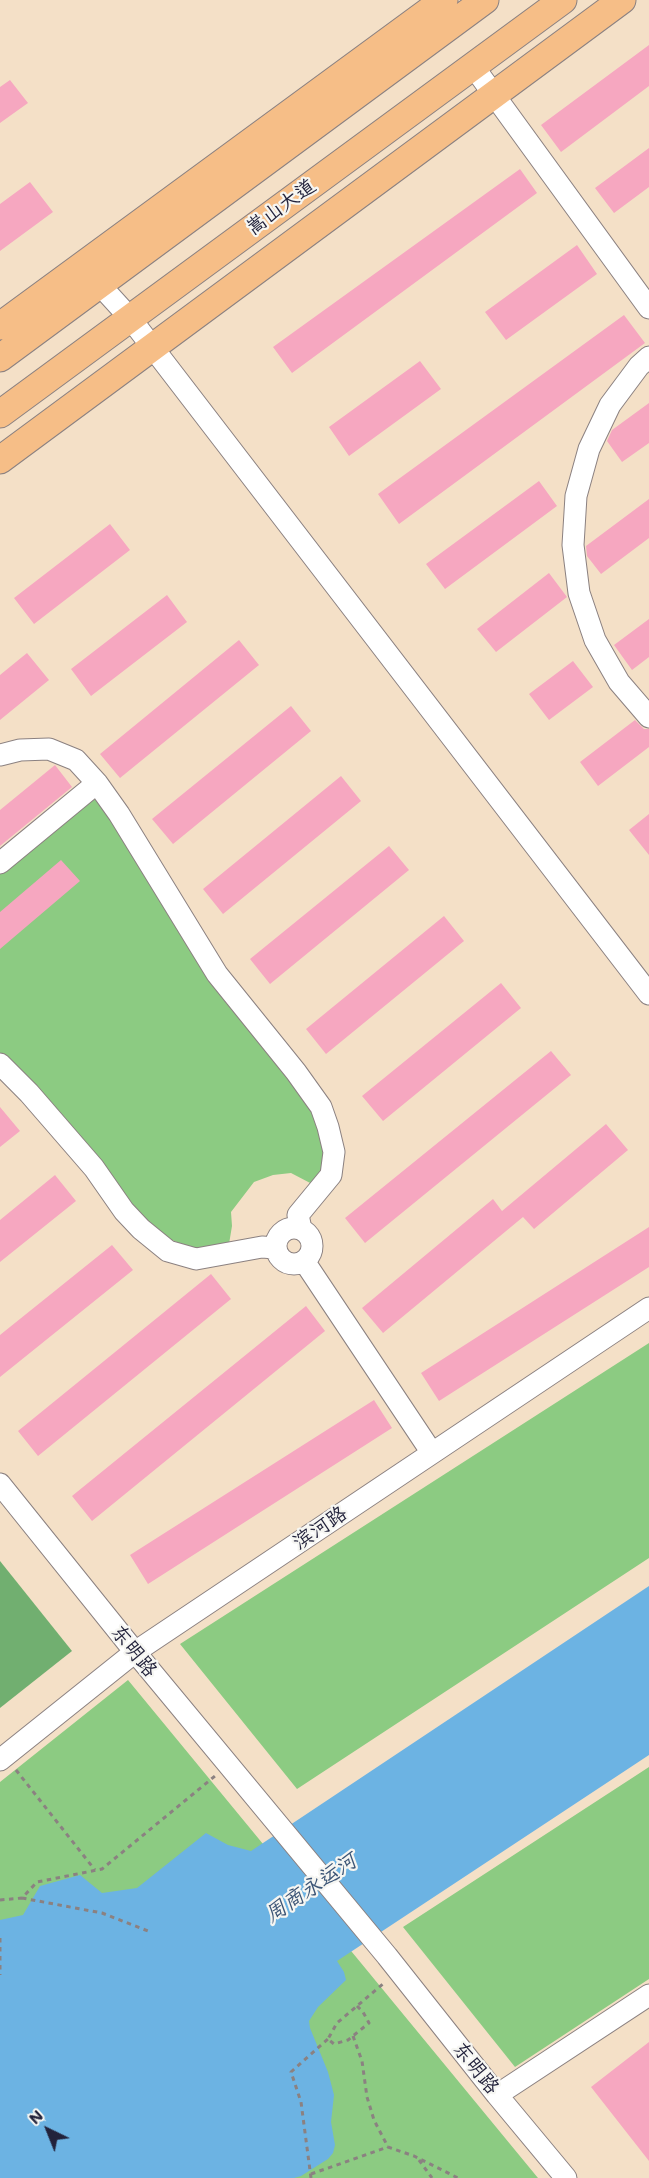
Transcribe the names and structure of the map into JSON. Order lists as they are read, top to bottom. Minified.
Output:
{"streets":{"main road":["嵩山大道"],"street":["滨河路","东明路"]},"crossings":[["滨河路","东明路"]],"water":["周商永运河"],"north":"top left"}
